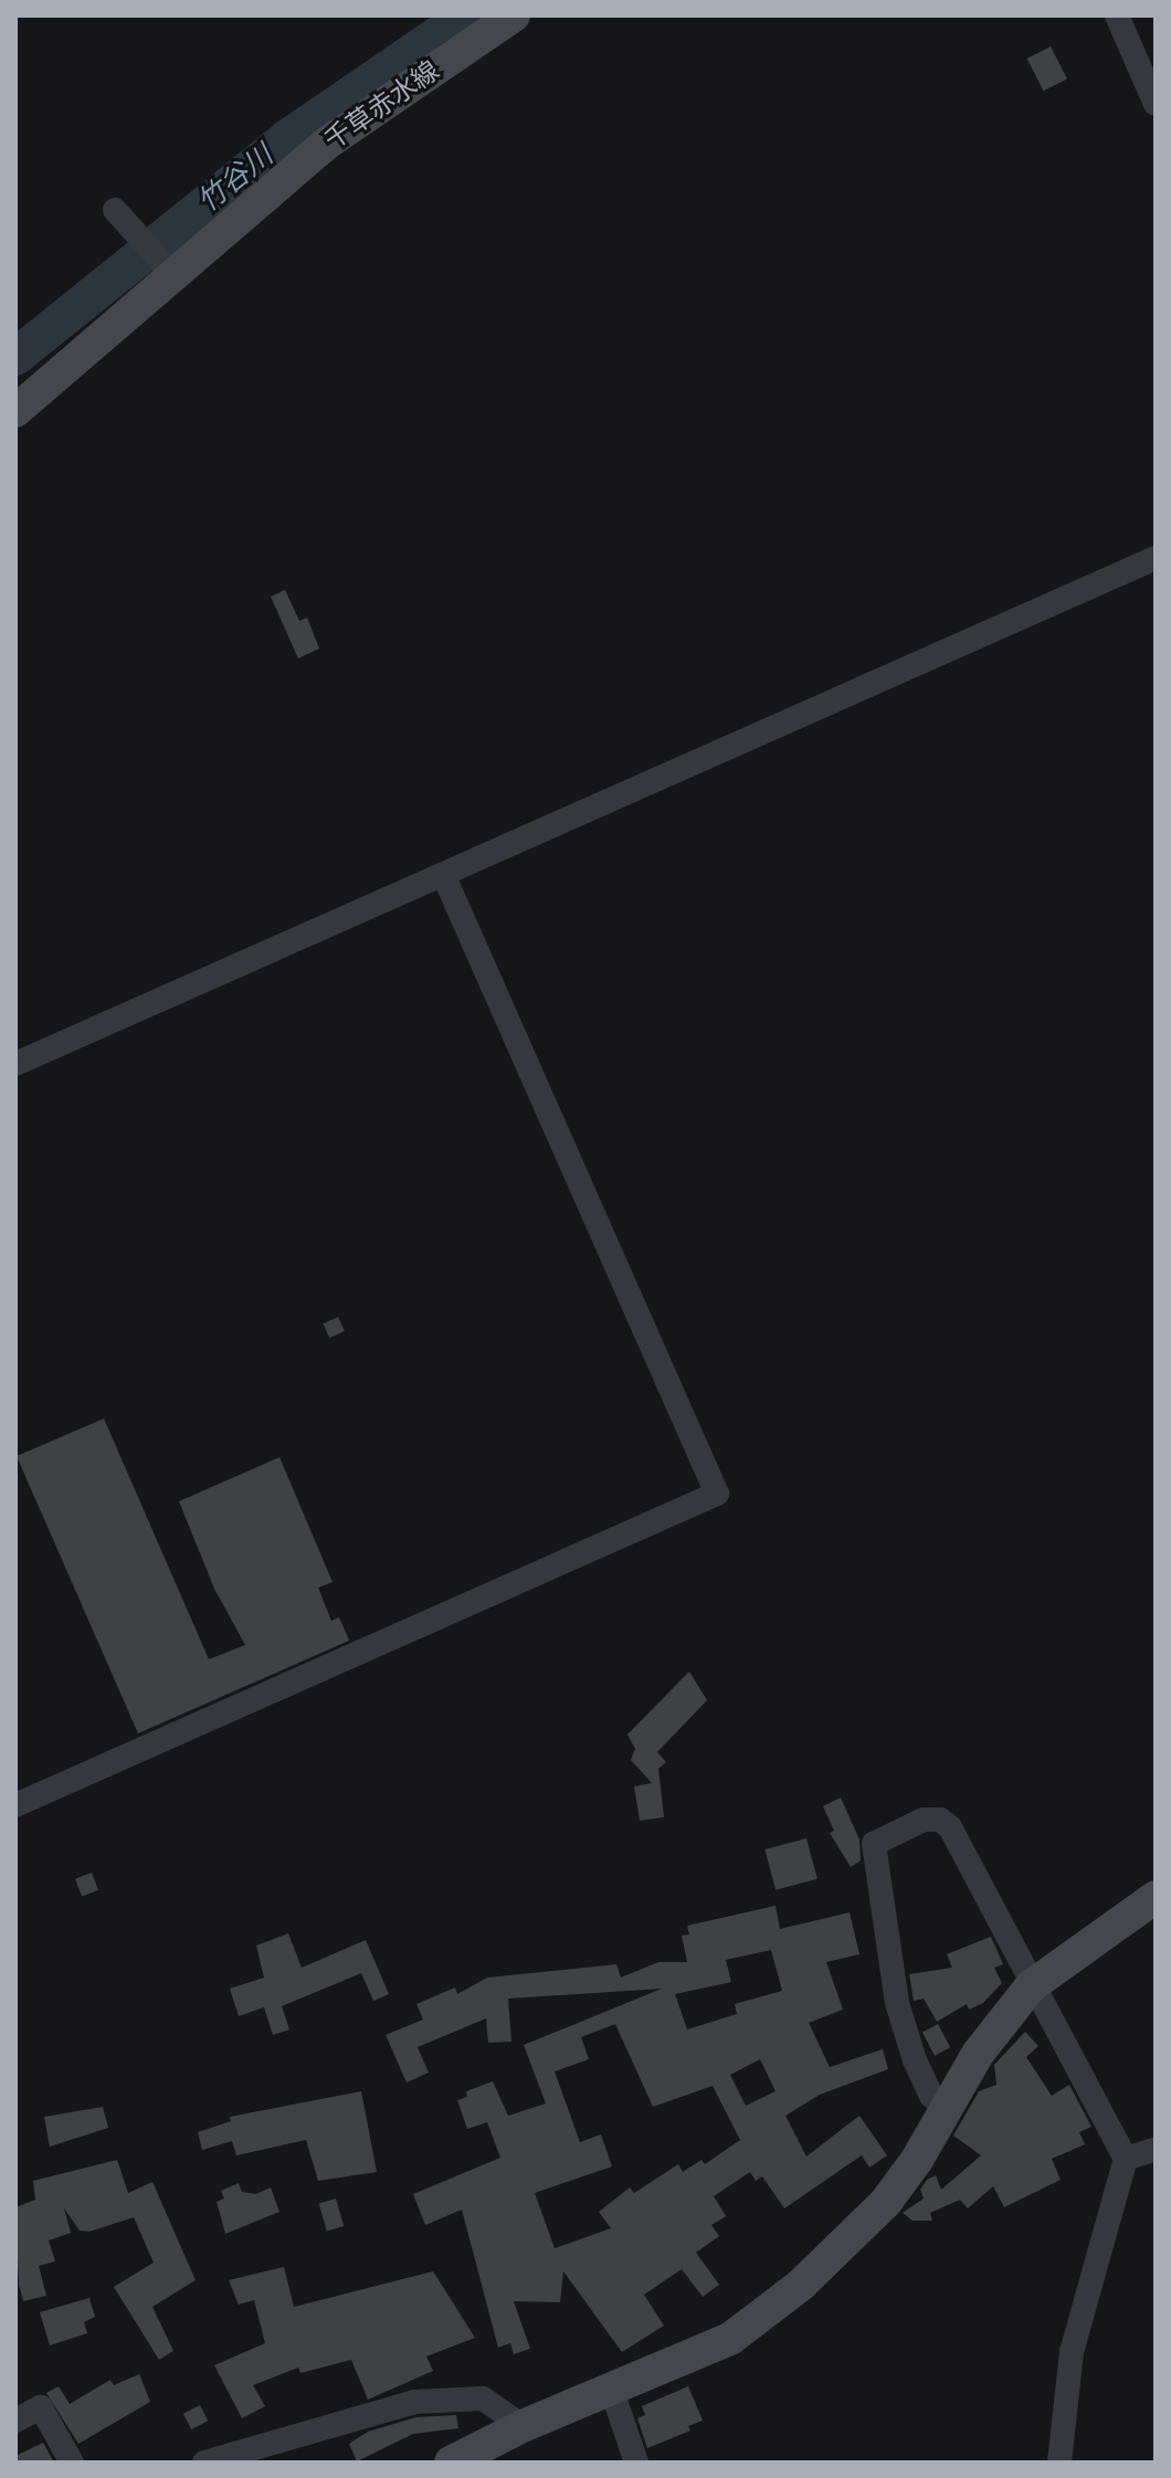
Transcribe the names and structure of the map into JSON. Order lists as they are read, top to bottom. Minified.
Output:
{"streets":{"street":["千草赤水線"]},"water":["竹谷川"]}
